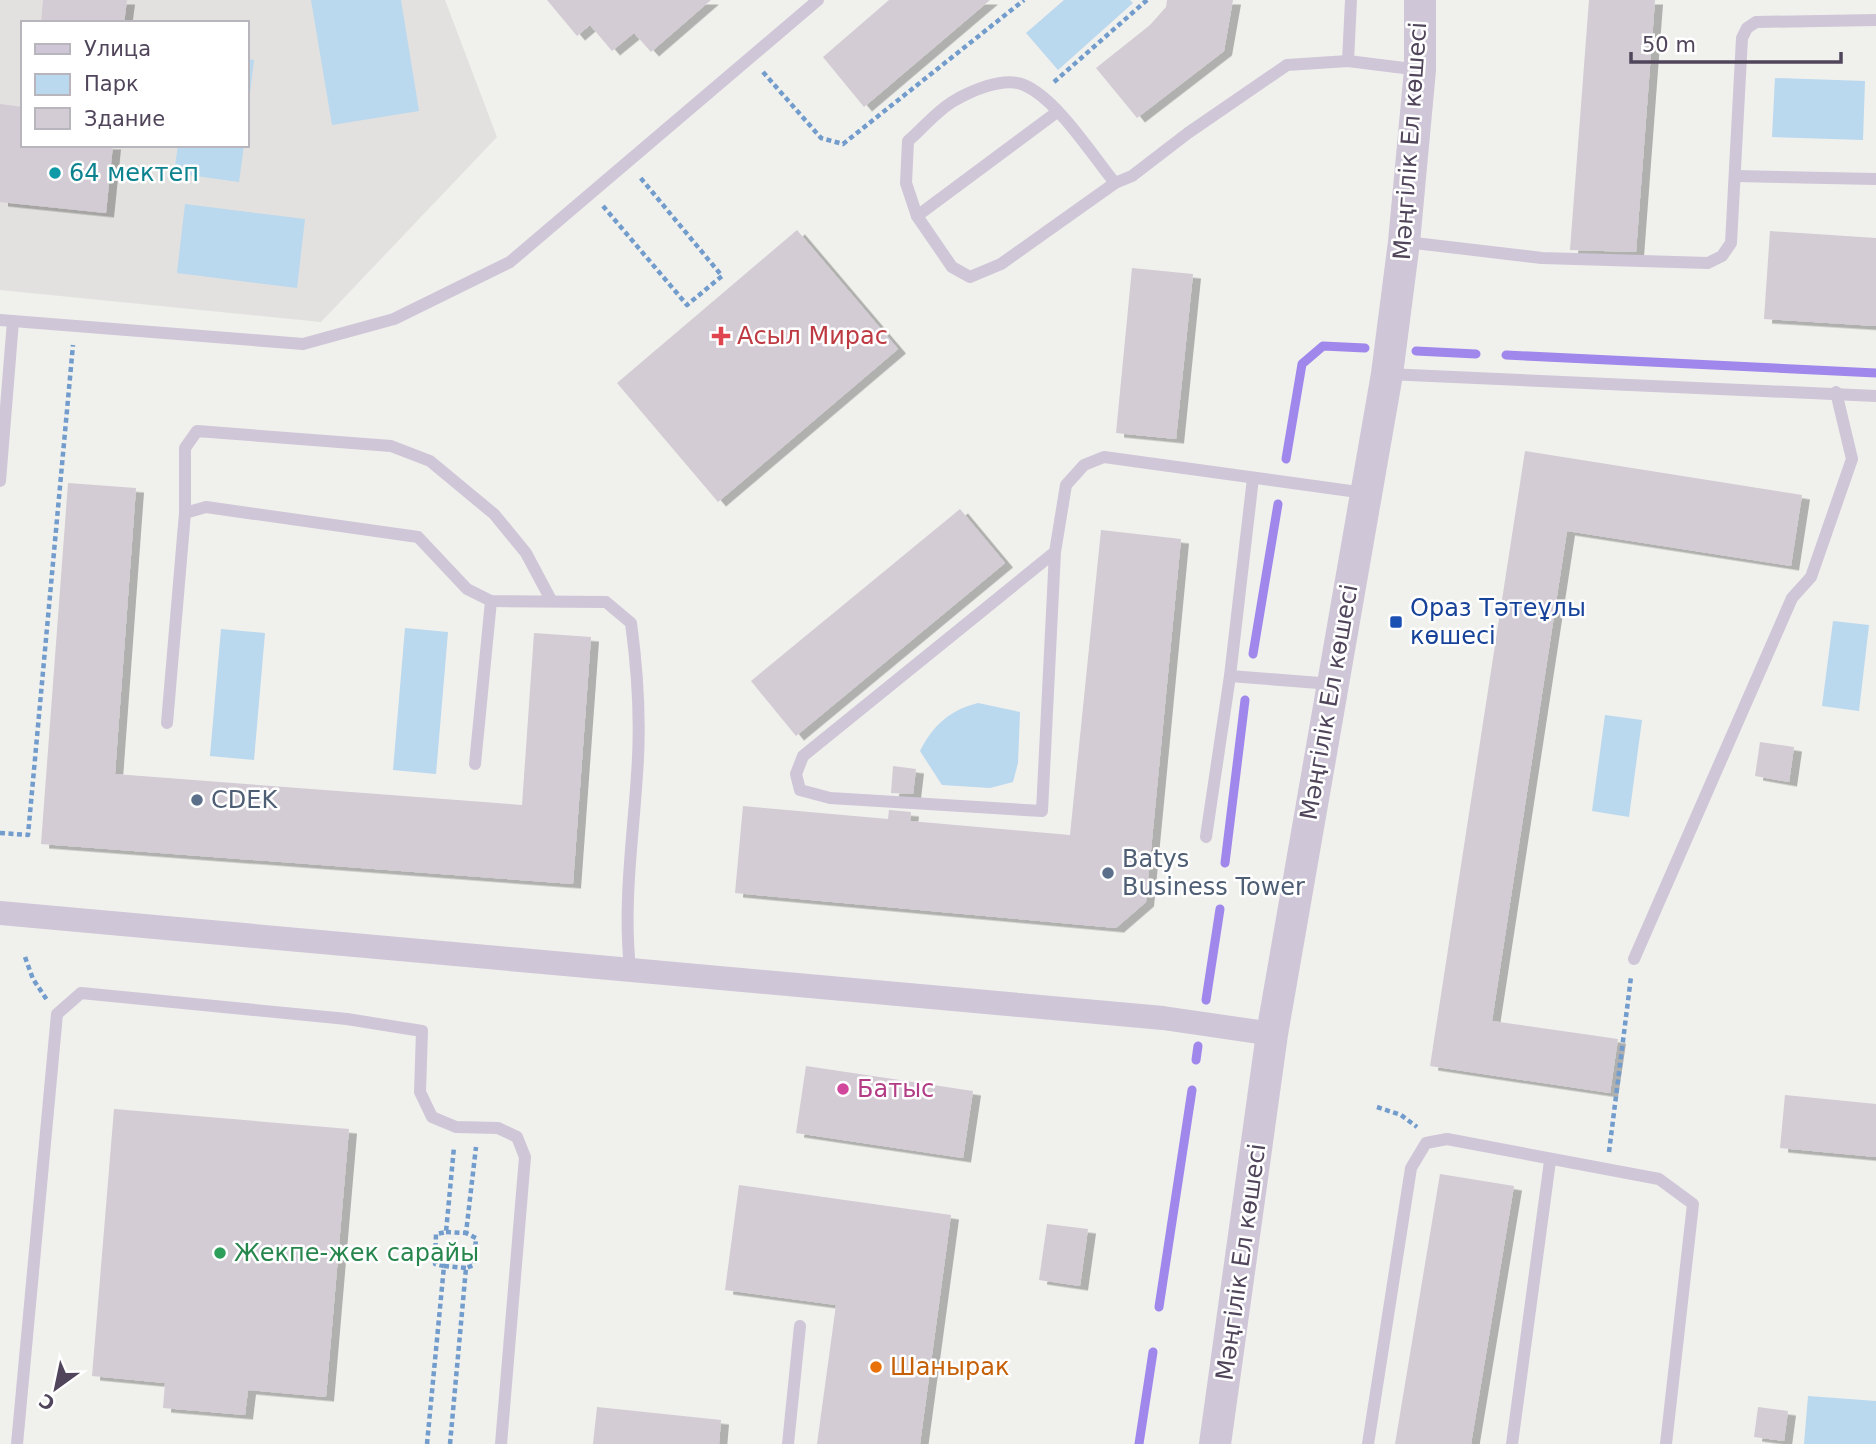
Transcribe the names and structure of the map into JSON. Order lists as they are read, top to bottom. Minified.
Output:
{"streets":{"street":["Мәңгілік Ел көшесі"]},"places":{"other":["64 мектеп","CDEK","Batys Business Tower","Батыс","Жекпе-жек сарайы","Шанырак"],"health":["Асыл Мирас"],"transit":["Ораз Тәтеұлы көшесі"]},"legend":["Улица","Парк","Здание"],"scale_bar":"50 m","north":"bottom left"}
